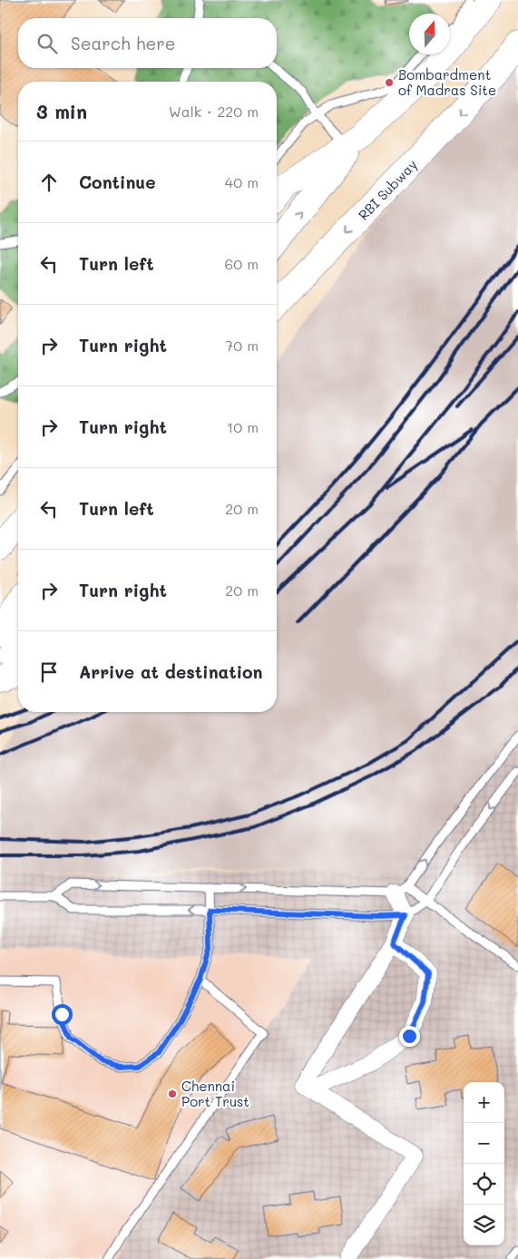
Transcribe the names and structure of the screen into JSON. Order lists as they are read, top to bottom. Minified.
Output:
{"streets":{"main road":["RBI Subway"]},"places":["Bombardment of Madras Site","Chennai Port Trust"],"north":"top","page":{"search":"Search here","heading":["3 min","Walk · 220 m"],"list":[["Continue","40 m"],["Turn left","60 m"],["Turn right","70 m"],["Turn right","10 m"],["Turn left","20 m"],["Turn right","20 m"],"Arrive at destination"],"map_buttons":["+","−"]}}
